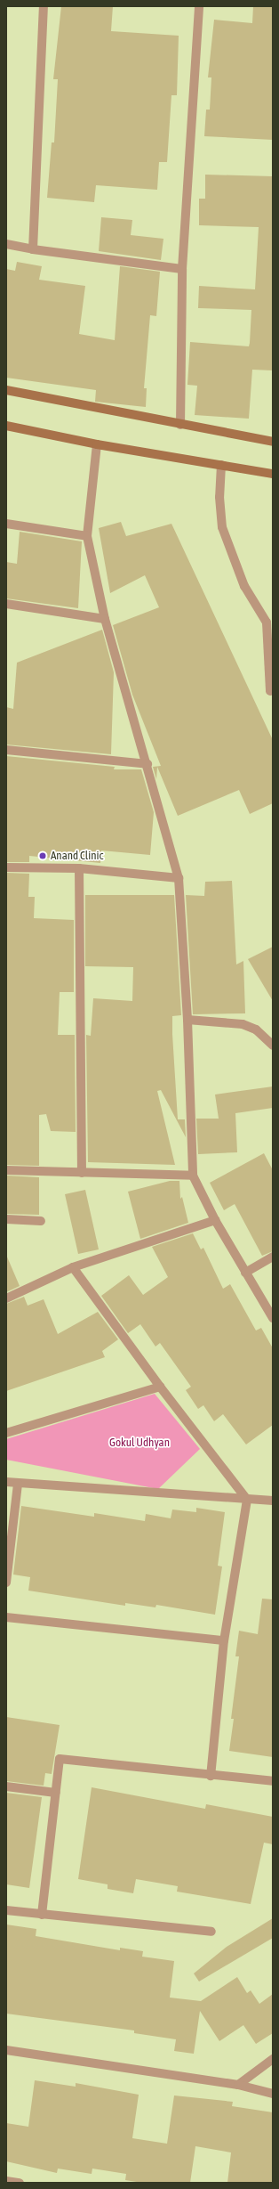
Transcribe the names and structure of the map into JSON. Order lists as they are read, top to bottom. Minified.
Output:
{"parks":["Gokul Udhyan"],"places":["Anand Clinic"]}
